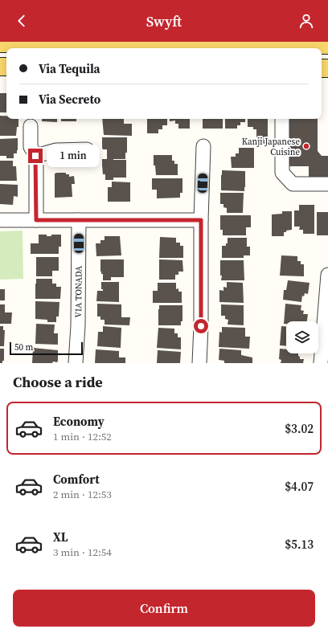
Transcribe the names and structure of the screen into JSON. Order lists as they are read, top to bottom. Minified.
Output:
{"streets":{"street":["VIA TONADA"]},"places":["Kanji Japanese Cuisine"],"scale_bar":"50 m","page":{"header":"Swyft","banner":["Via Tequila","Via Secreto"],"bubble":"1 min","scale":"50 m","heading":"Choose a ride","list":[{"name":"Economy","note":"1 min · 12:52","value":"$3.02"},{"name":"Comfort","note":"2 min · 12:53","value":"$4.07"},{"name":"XL","note":"3 min · 12:54","value":"$5.13"}],"buttons":"Confirm"}}
